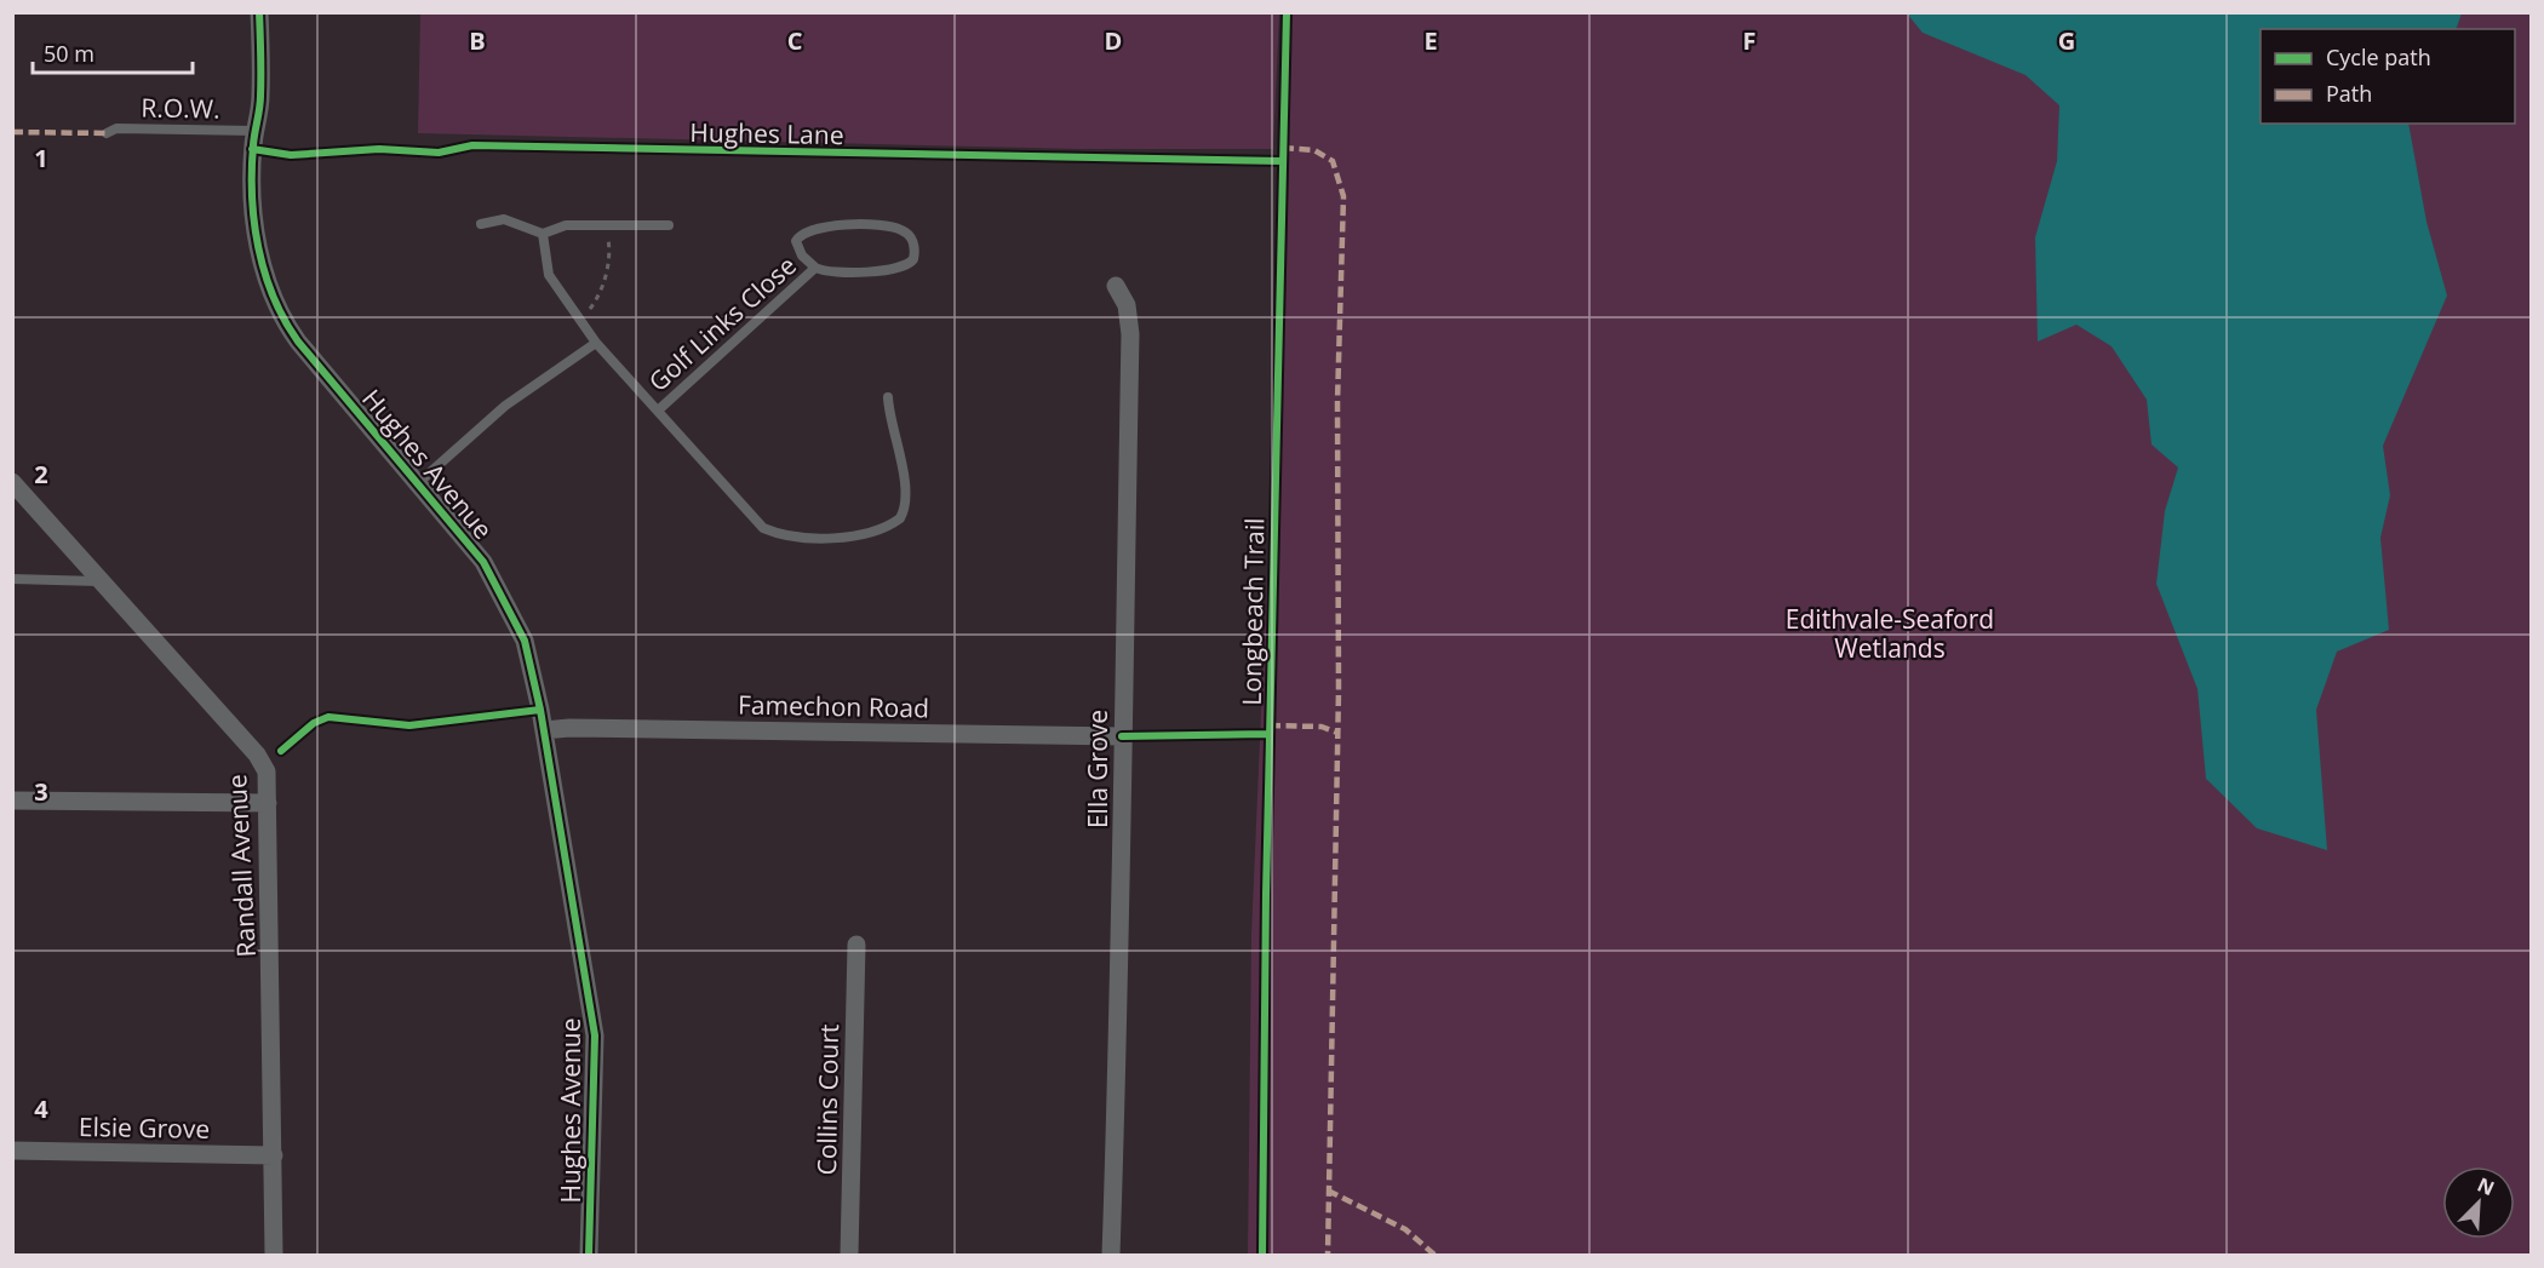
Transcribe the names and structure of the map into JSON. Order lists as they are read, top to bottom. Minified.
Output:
{"streets":{"street":["Hughes Avenue","Famechon Road","Ella Grove","Randall Avenue","Collins Court","Elsie Grove"],"lane":["R.O.W.","Golf Links Close"],"cycle path":["Hughes Lane","Longbeach Trail"]},"crossings":[["R.O.W.","Hughes Avenue"],["Hughes Avenue","Famechon Road"],["Famechon Road","Ella Grove"],["Randall Avenue","Elsie Grove"]],"parks":["Edithvale-Seaford Wetlands"],"legend":["Cycle path","Path"],"scale_bar":"50 m","north":"top right","grid":{"columns":["B","C","D","E","F","G"],"rows":["1","2","3","4"]}}
